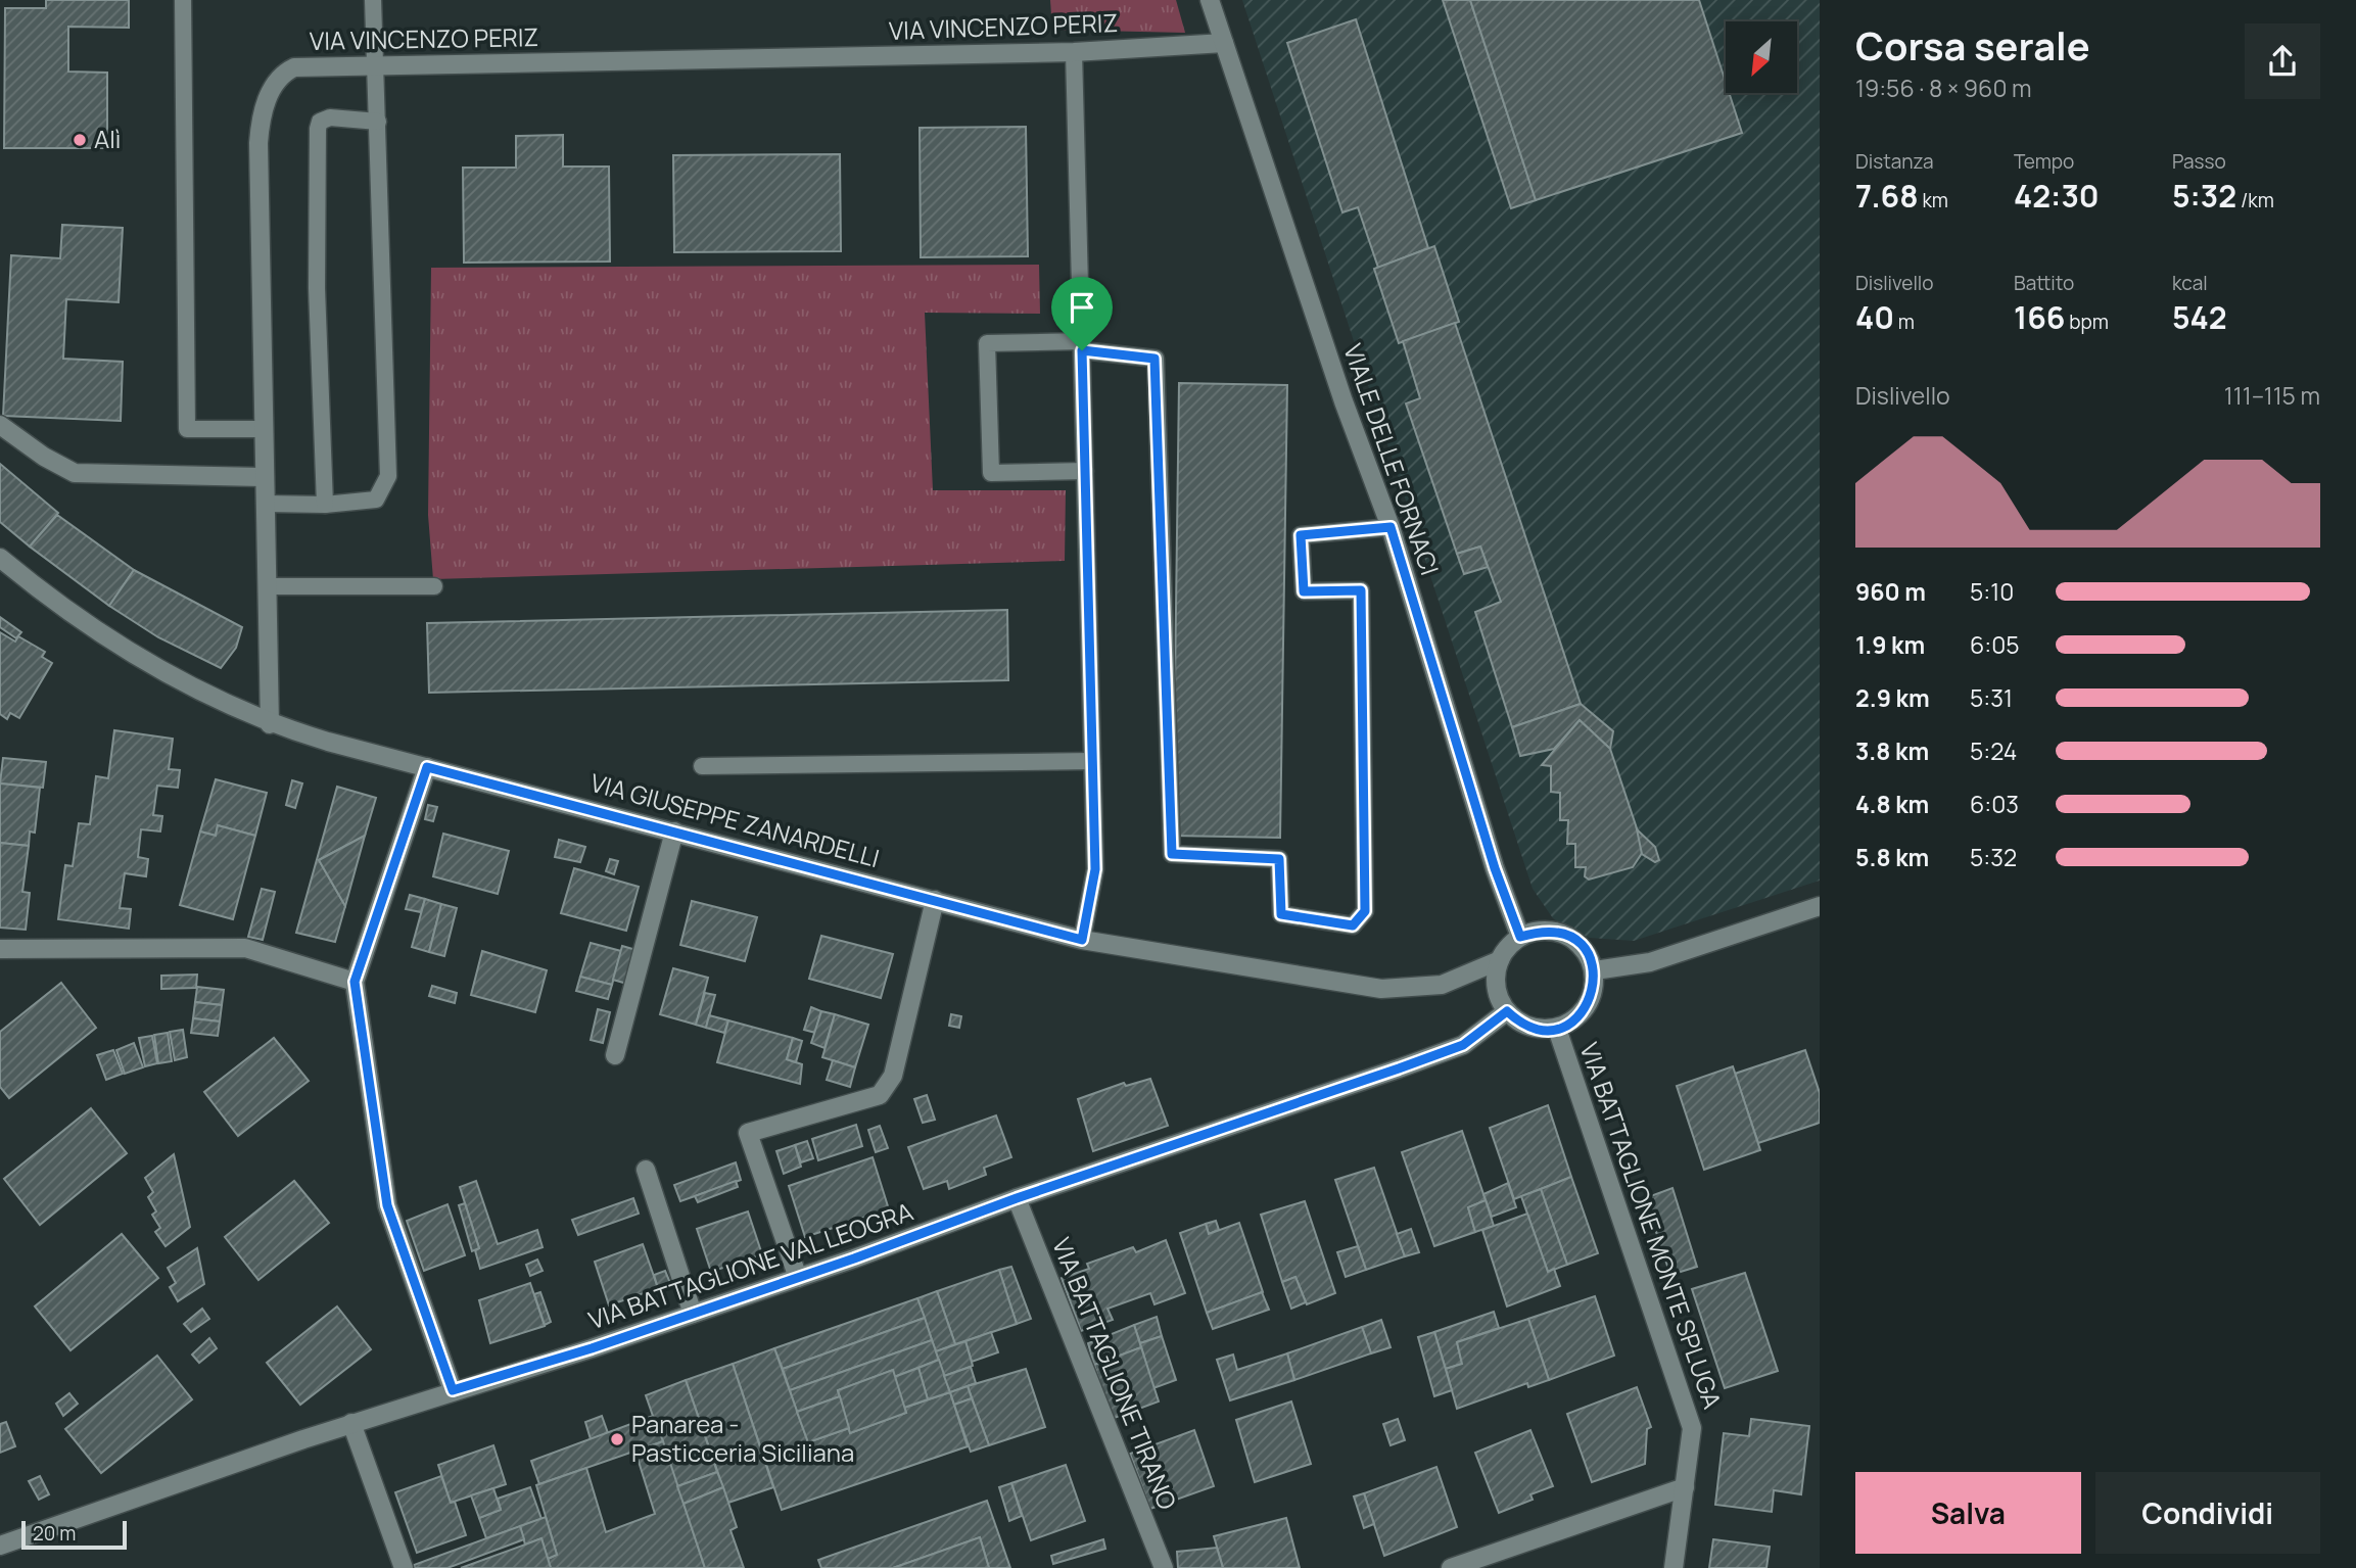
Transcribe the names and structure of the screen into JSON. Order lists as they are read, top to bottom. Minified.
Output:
{"streets":{"street":["VIA VINCENZO PERIZ","VIALE DELLE FORNACI","VIA GIUSEPPE ZANARDELLI","VIA BATTAGLIONE MONTE SPLUGA","VIA BATTAGLIONE VAL LEOGRA","VIA BATTAGLIONE TIRANO"]},"crossings":[["VIA VINCENZO PERIZ","VIALE DELLE FORNACI"],["VIA VINCENZO PERIZ","VIA GIUSEPPE ZANARDELLI"],["VIALE DELLE FORNACI","VIA GIUSEPPE ZANARDELLI"],["VIALE DELLE FORNACI","VIA BATTAGLIONE MONTE SPLUGA"],["VIALE DELLE FORNACI","VIA BATTAGLIONE VAL LEOGRA"],["VIA GIUSEPPE ZANARDELLI","VIA BATTAGLIONE MONTE SPLUGA"],["VIA GIUSEPPE ZANARDELLI","VIA BATTAGLIONE VAL LEOGRA"],["VIA BATTAGLIONE MONTE SPLUGA","VIA BATTAGLIONE VAL LEOGRA"],["VIA BATTAGLIONE VAL LEOGRA","VIA BATTAGLIONE TIRANO"]],"places":["Alì","Panarea - Pasticceria Siciliana"],"scale_bar":"20 m","north":"bottom left","page":{"heading":["Corsa serale","19:56 · 8 × 960 m"],"stats":[["Distanza","7.68 km"],["Tempo","42:30"],["Passo","5:32 /km"],["Dislivello","40 m"],["Battito","166 bpm"],["kcal","542"]],"chart":["Dislivello","111–115 m"],"list":[{"name":"960 m","note":"5:10"},{"name":"1.9 km","note":"6:05"},{"name":"2.9 km","note":"5:31"},{"name":"3.8 km","note":"5:24"},{"name":"4.8 km","note":"6:03"},{"name":"5.8 km","note":"5:32"}],"buttons":["Salva","Condividi"],"scale":"20 m"}}
